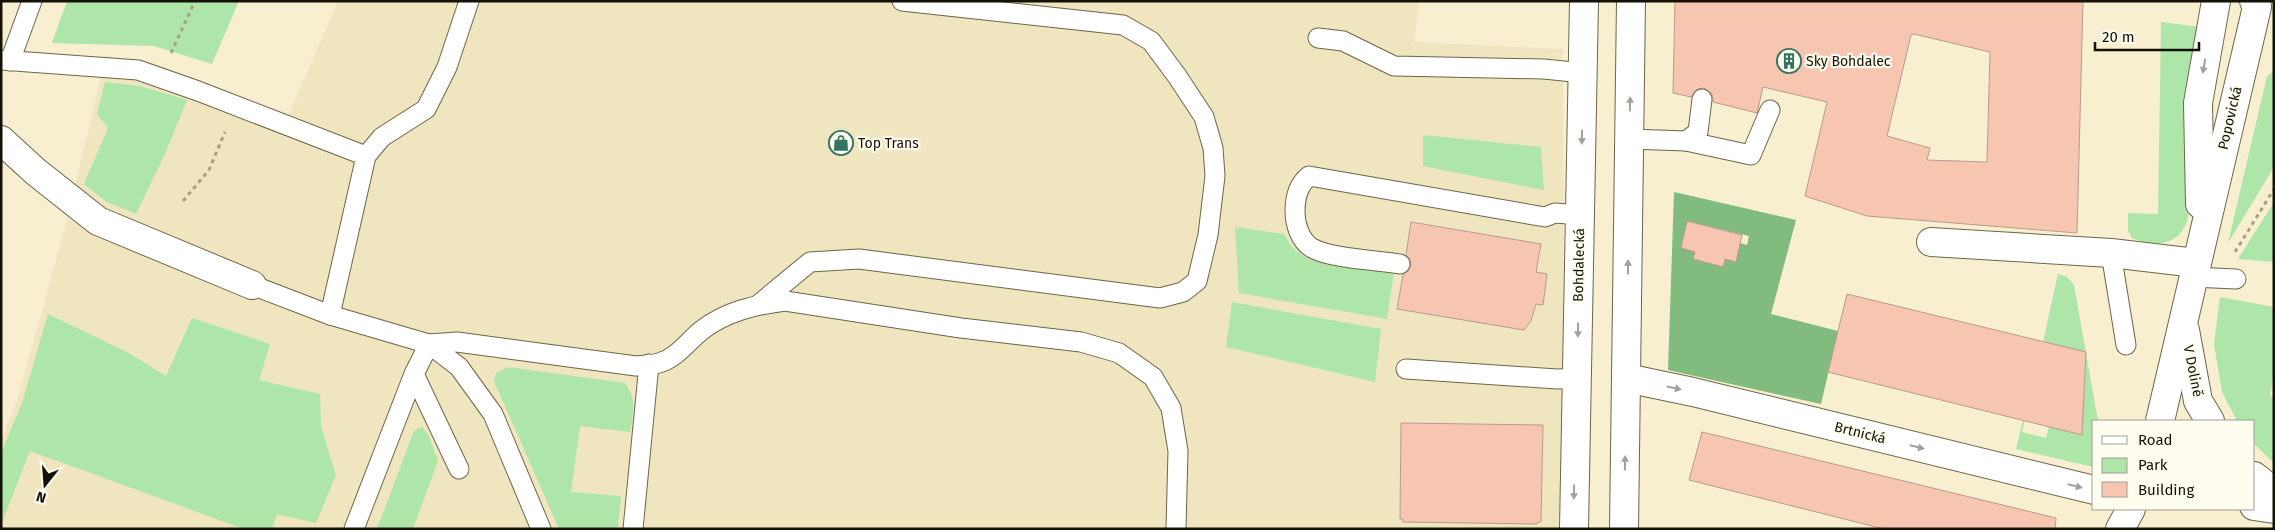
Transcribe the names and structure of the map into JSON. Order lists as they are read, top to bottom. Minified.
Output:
{"streets":{"street":["Popovická","Bohdalecká","V Dolině","Brtnická"]},"crossings":[["Popovická","V Dolině"]],"places":{"building":["Sky Bohdalec"],"shop":["Top Trans"]},"legend":["Road","Park","Building"],"scale_bar":"20 m","north":"bottom"}
